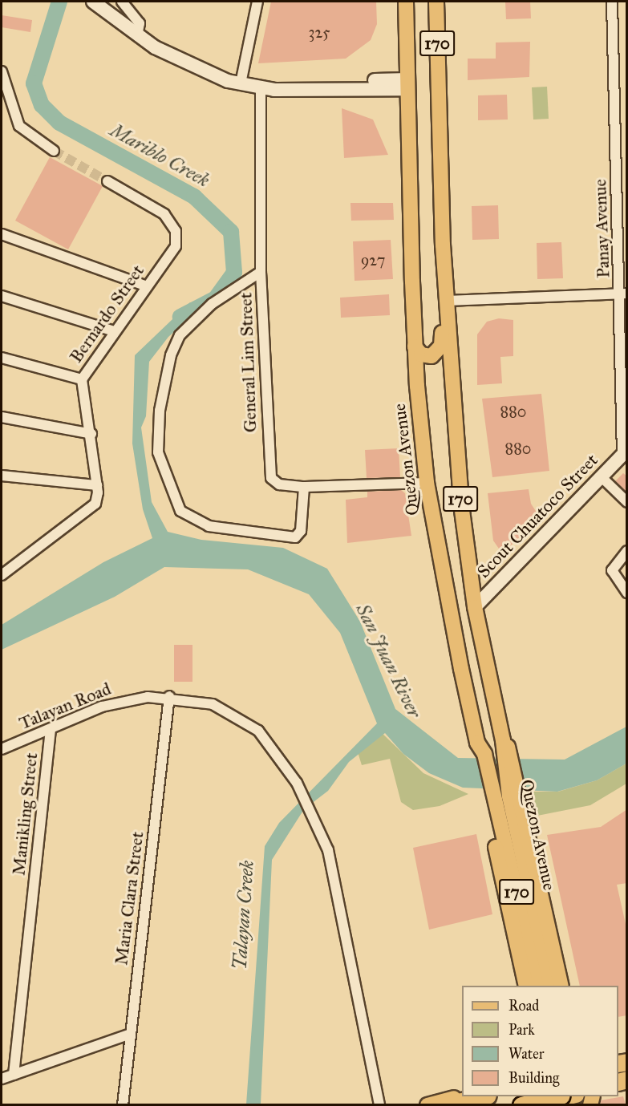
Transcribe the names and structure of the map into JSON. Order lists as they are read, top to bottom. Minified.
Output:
{"streets":{"main road":["170","Quezon Avenue","Scout Chuatoco Street"],"street":["Panay Avenue","Bernardo Street","General Lim Street","Talayan Road","Manikling Street","Maria Clara Street"]},"crossings":[["170","Quezon Avenue"],["170","Scout Chuatoco Street"],["Panay Avenue","Scout Chuatoco Street"],["General Lim Street","Quezon Avenue"],["Talayan Road","Manikling Street"],["Talayan Road","Maria Clara Street"]],"water":["Mariblo Creek","San Juan River","Talayan Creek"],"house_numbers":["325","927","880","880"],"legend":["Road","Park","Water","Building"]}
